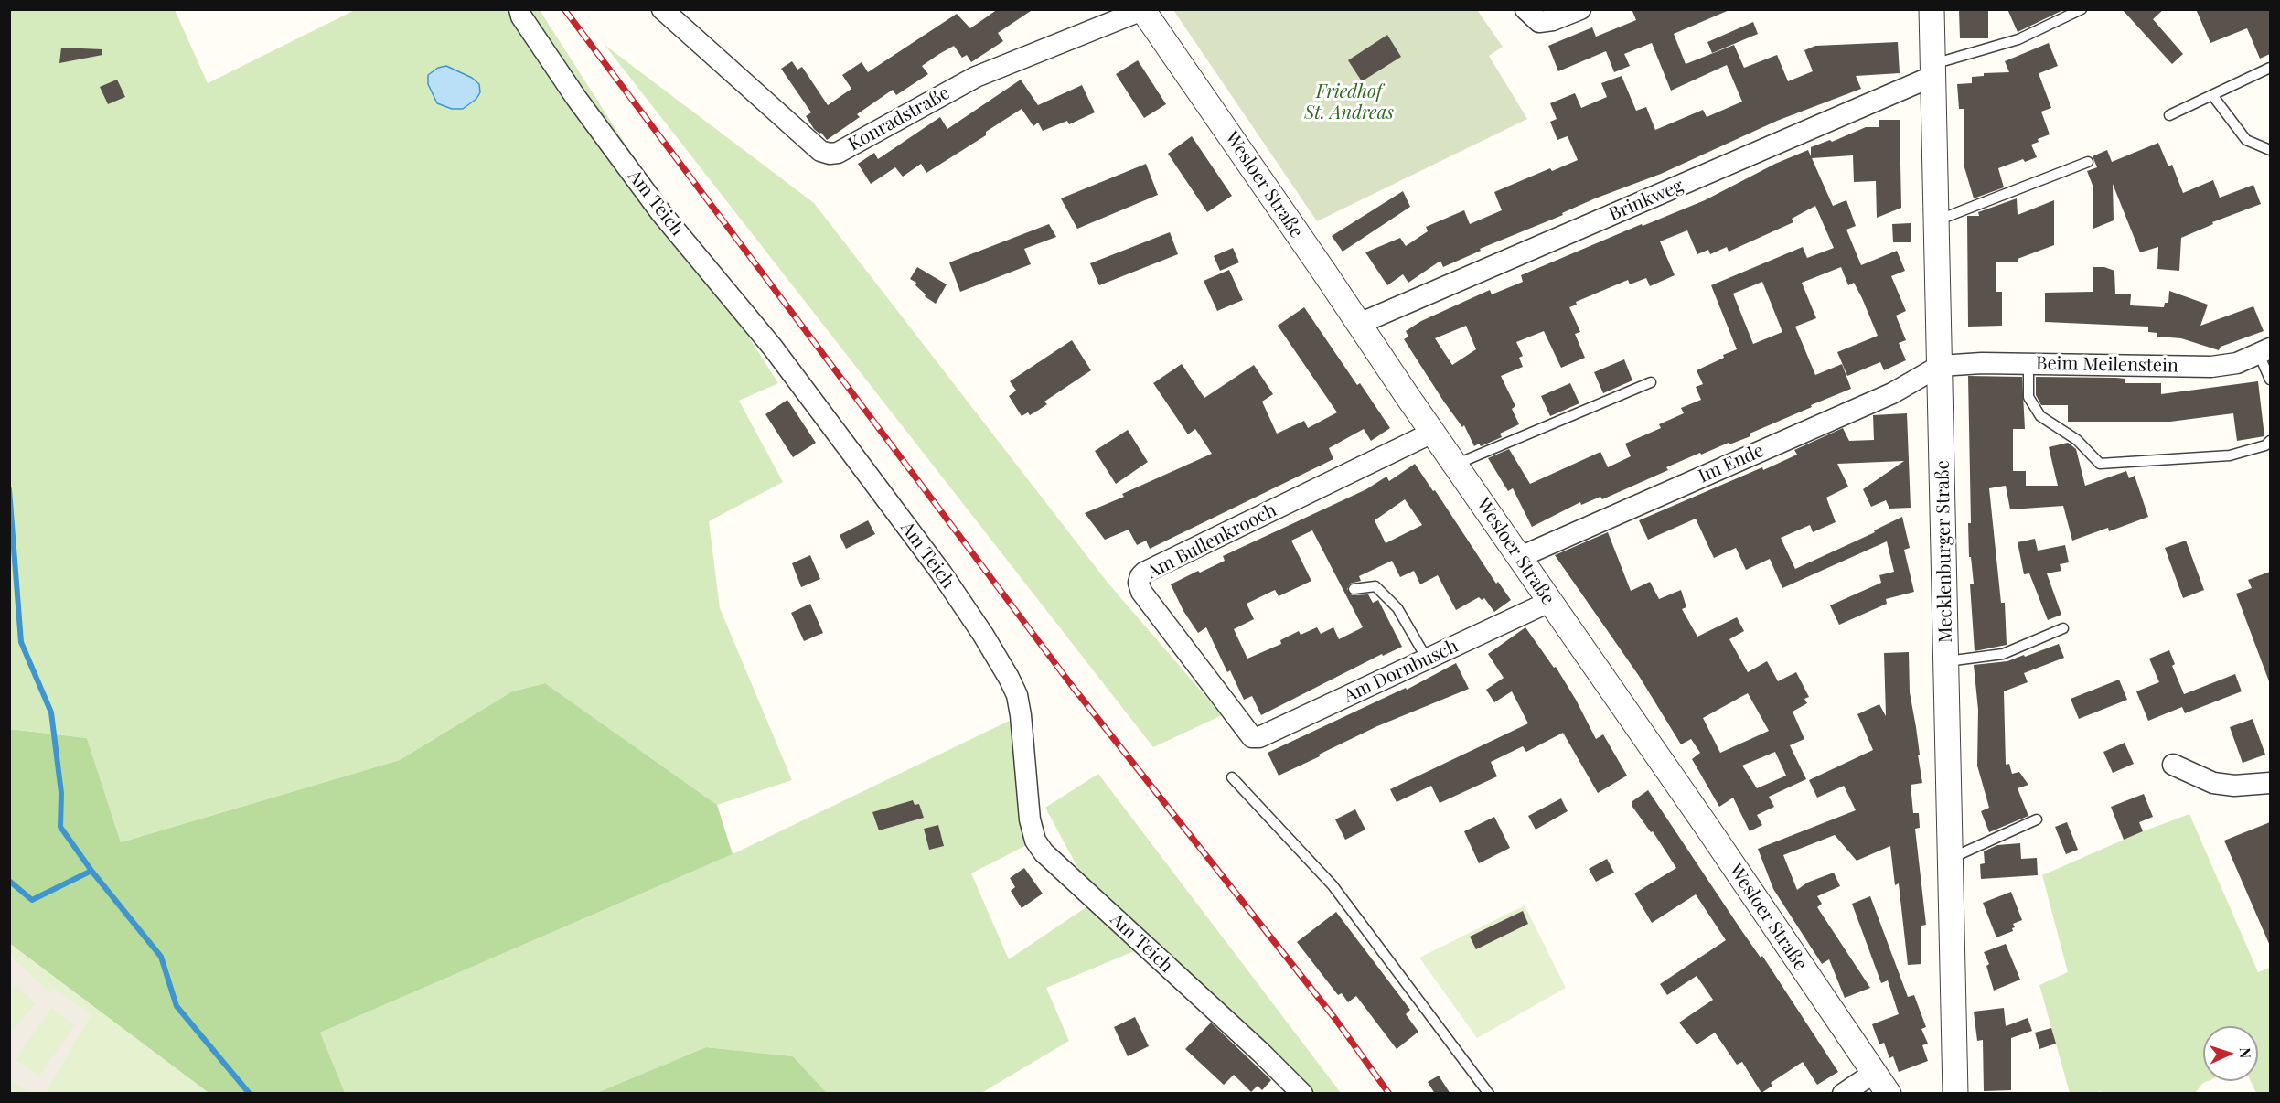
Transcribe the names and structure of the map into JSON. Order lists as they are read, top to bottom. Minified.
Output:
{"streets":{"street":["Konradstraße","Wesloer Straße","Brinkweg","Am Teich","Beim Meilenstein","Im Ende","Am Bullenkrooch","Mecklenburger Straße","Am Dornbusch"]},"crossings":[["Konradstraße","Wesloer Straße"],["Wesloer Straße","Brinkweg"],["Wesloer Straße","Im Ende"],["Wesloer Straße","Am Bullenkrooch"],["Wesloer Straße","Am Dornbusch"],["Brinkweg","Mecklenburger Straße"],["Beim Meilenstein","Im Ende"],["Beim Meilenstein","Mecklenburger Straße"],["Im Ende","Mecklenburger Straße"],["Am Bullenkrooch","Am Dornbusch"]],"parks":["Friedhof St. Andreas"],"north":"right"}
